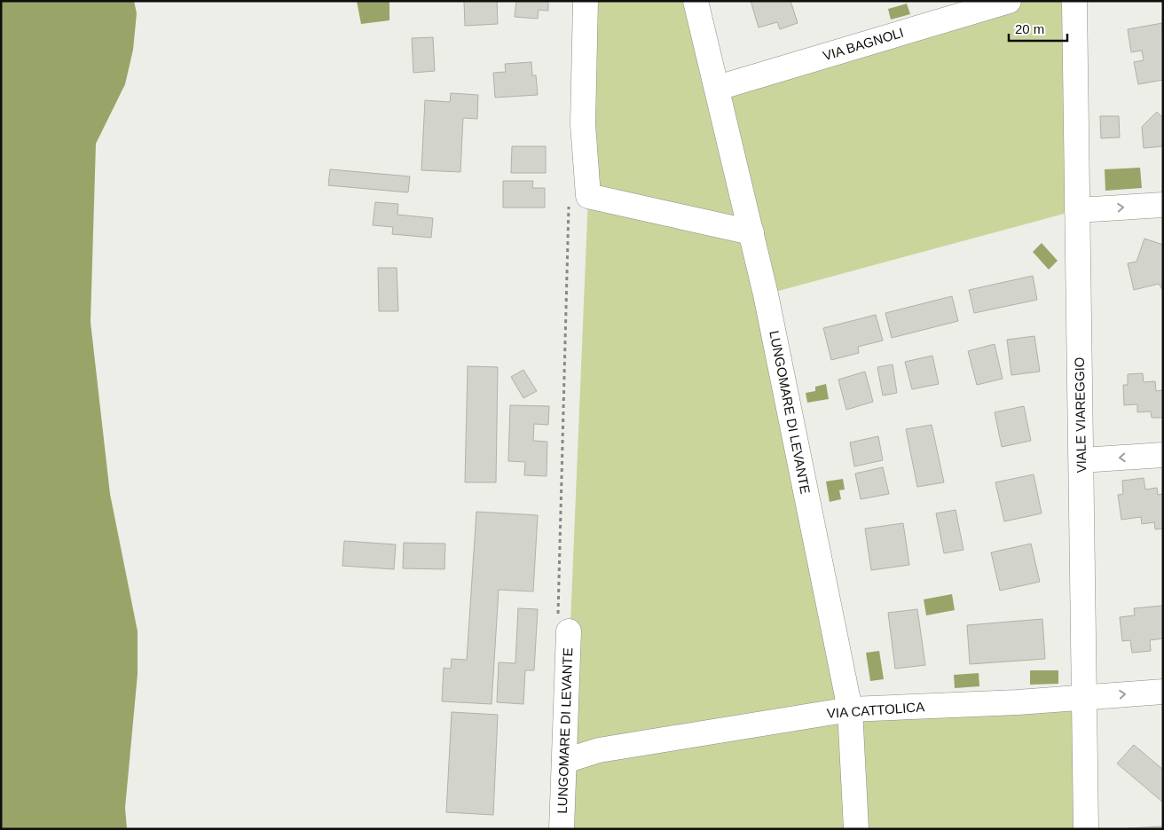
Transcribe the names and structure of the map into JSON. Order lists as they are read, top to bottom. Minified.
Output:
{"streets":{"street":["VIA BAGNOLI","LUNGOMARE DI LEVANTE","VIALE VIAREGGIO","VIA CATTOLICA"]},"crossings":[["VIA BAGNOLI","LUNGOMARE DI LEVANTE"],["LUNGOMARE DI LEVANTE","VIA CATTOLICA"],["VIALE VIAREGGIO","VIA CATTOLICA"]],"scale_bar":"20 m"}
